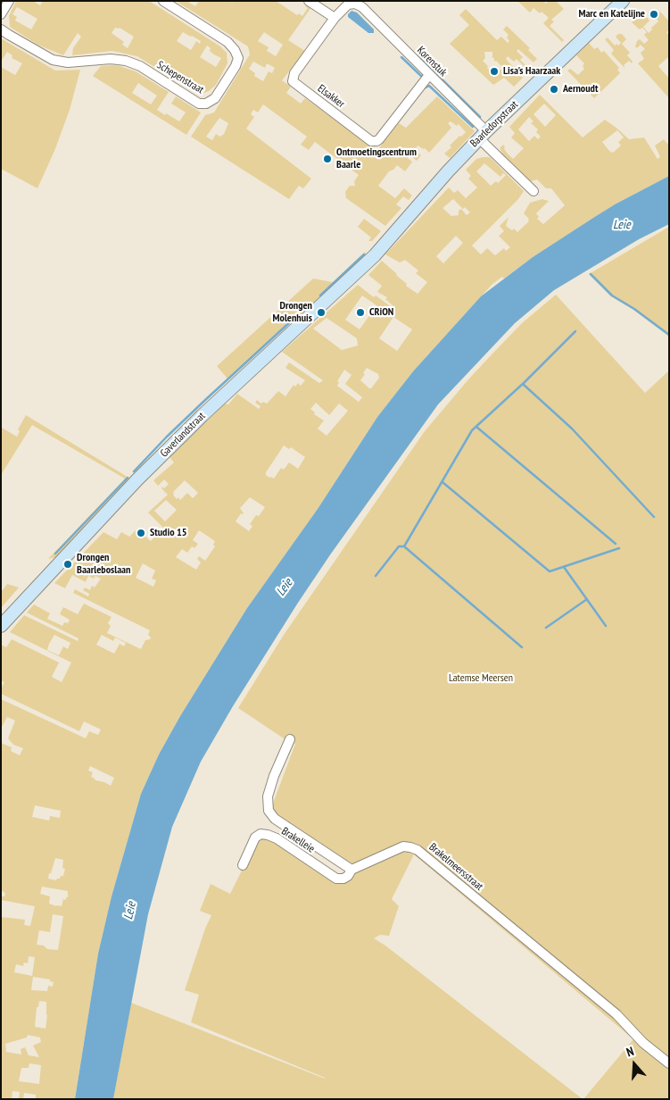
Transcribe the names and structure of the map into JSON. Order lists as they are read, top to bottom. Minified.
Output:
{"streets":{"main road":["Baarledorpstraat","Gaverlandstraat"],"street":["Korenstuk","Schepenstraat","Elsakker","Brakelleie","Brakelmeersstraat"]},"crossings":[["Korenstuk","Elsakker"],["Korenstuk","Baarledorpstraat"],["Baarledorpstraat","Gaverlandstraat"],["Brakelleie","Brakelmeersstraat"]],"water":["Leie"],"parks":["Latemse Meersen"],"places":["Marc en Katelijne","Lisa's Haarzaak","Aernoudt","Ontmoetingscentrum Baarle","Drongen Molenhuis","CRiON","Studio 15","Drongen Baarleboslaan"],"north":"top"}
